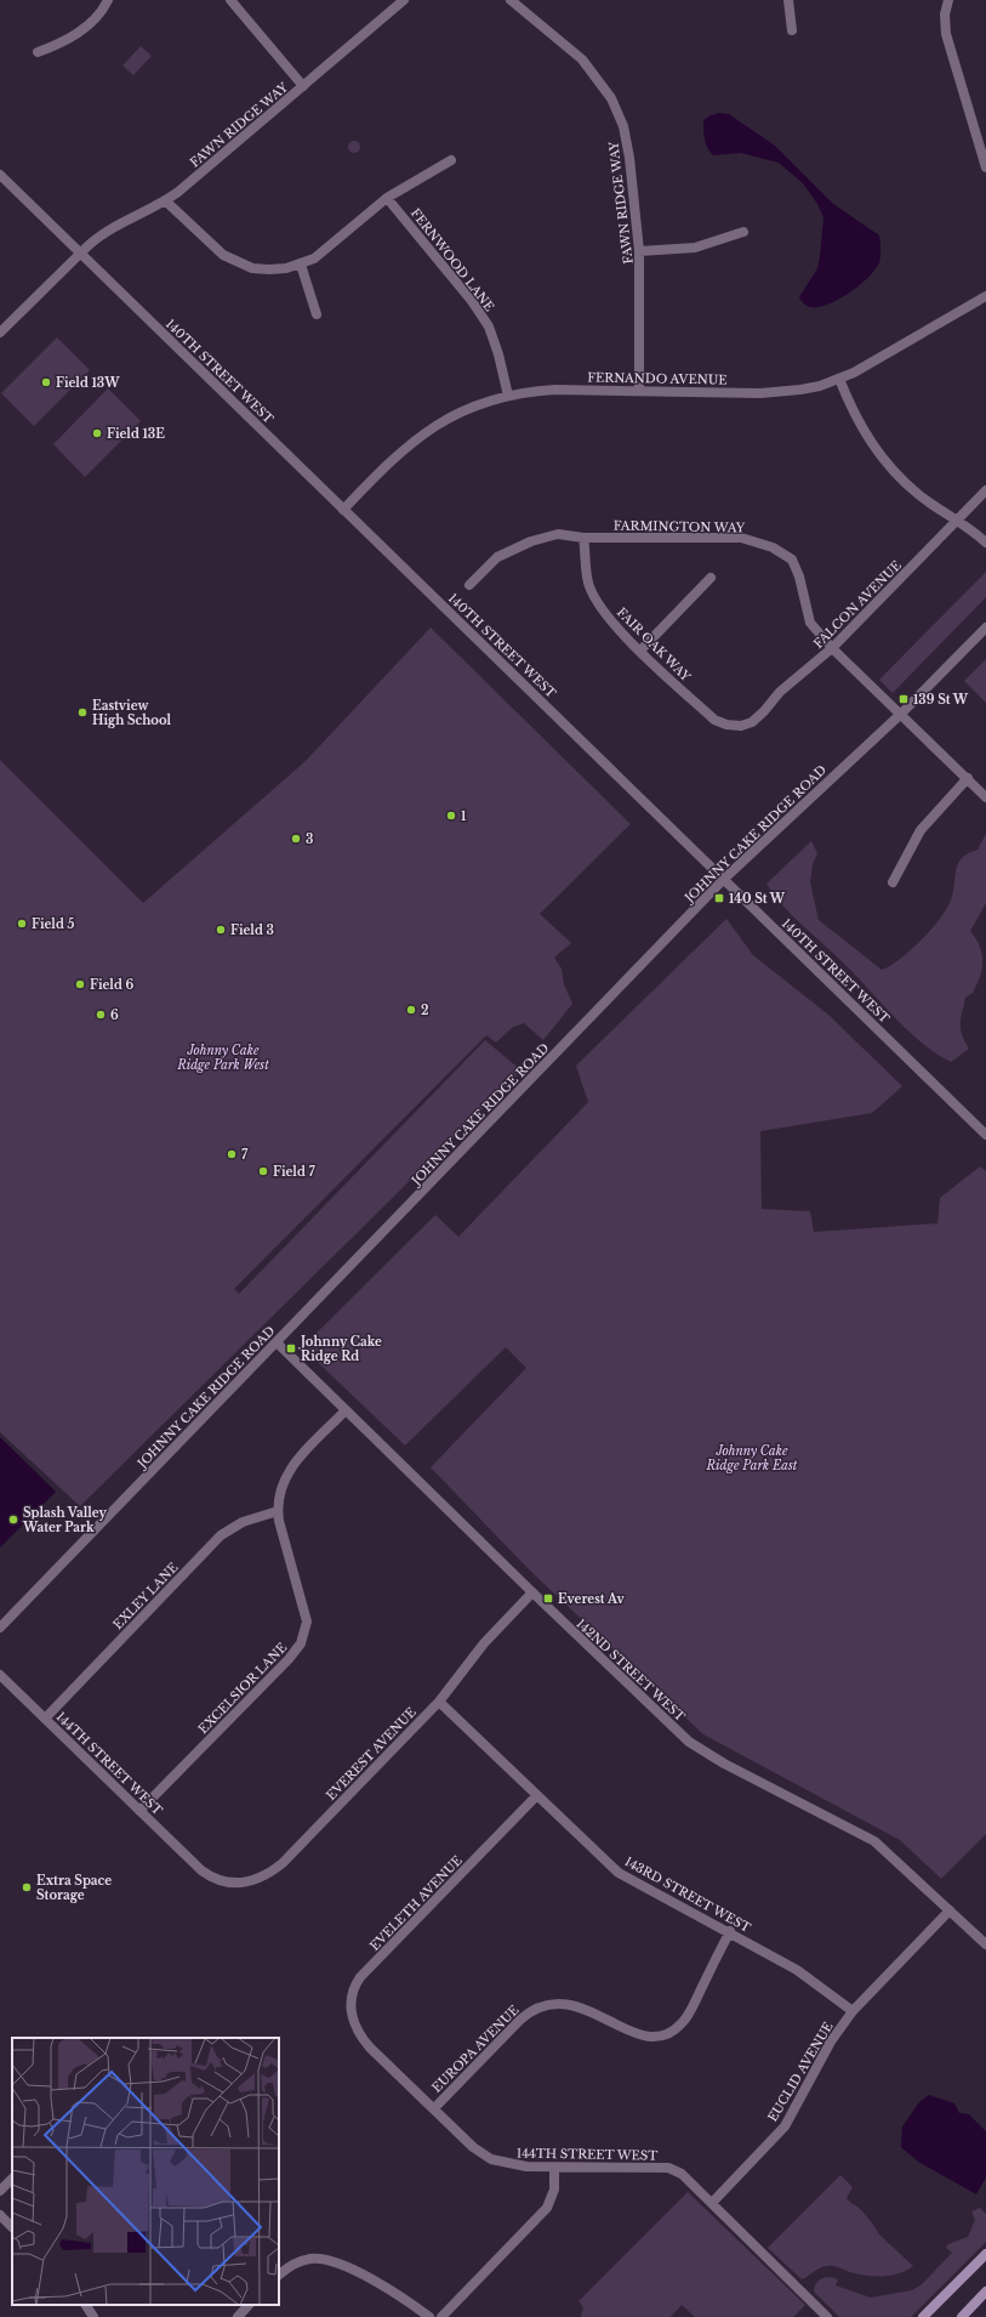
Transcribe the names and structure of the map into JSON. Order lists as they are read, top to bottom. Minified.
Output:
{"streets":{"street":["FAWN RIDGE WAY","FERNWOOD LANE","140TH STREET WEST","FERNANDO AVENUE","FARMINGTON WAY","FALCON AVENUE","FAIR OAK WAY","JOHNNY CAKE RIDGE ROAD","EXLEY LANE","142ND STREET WEST","EXCELSIOR LANE","EVEREST AVENUE","144TH STREET WEST","143RD STREET WEST","EVELETH AVENUE","EUROPA AVENUE","EUCLID AVENUE"]},"crossings":[["FAWN RIDGE WAY","140TH STREET WEST"],["FAWN RIDGE WAY","FERNANDO AVENUE"],["FERNWOOD LANE","FERNANDO AVENUE"],["140TH STREET WEST","FERNANDO AVENUE"],["140TH STREET WEST","JOHNNY CAKE RIDGE ROAD"],["FARMINGTON WAY","FALCON AVENUE"],["FARMINGTON WAY","FAIR OAK WAY"],["FARMINGTON WAY","JOHNNY CAKE RIDGE ROAD"],["FALCON AVENUE","FAIR OAK WAY"],["JOHNNY CAKE RIDGE ROAD","142ND STREET WEST"],["EXLEY LANE","EXCELSIOR LANE"],["EXLEY LANE","144TH STREET WEST"],["142ND STREET WEST","EXCELSIOR LANE"],["142ND STREET WEST","EVEREST AVENUE"],["142ND STREET WEST","EUCLID AVENUE"],["EXCELSIOR LANE","144TH STREET WEST"],["EVEREST AVENUE","144TH STREET WEST"],["EVEREST AVENUE","143RD STREET WEST"],["144TH STREET WEST","EVELETH AVENUE"],["144TH STREET WEST","EUROPA AVENUE"],["144TH STREET WEST","EUCLID AVENUE"],["143RD STREET WEST","EVELETH AVENUE"],["143RD STREET WEST","EUROPA AVENUE"],["143RD STREET WEST","EUCLID AVENUE"]],"parks":["Johnny Cake Ridge Park West","Johnny Cake Ridge Park East"],"places":{"other":["Field 13W","Field 13E","Eastview High School","1","3","Field 5","Field 3","Field 6","2","6","7","Field 7","Splash Valley Water Park","Extra Space Storage"],"transit":["139 St W","140 St W","Johnny Cake Ridge Rd","Everest Av"]}}
